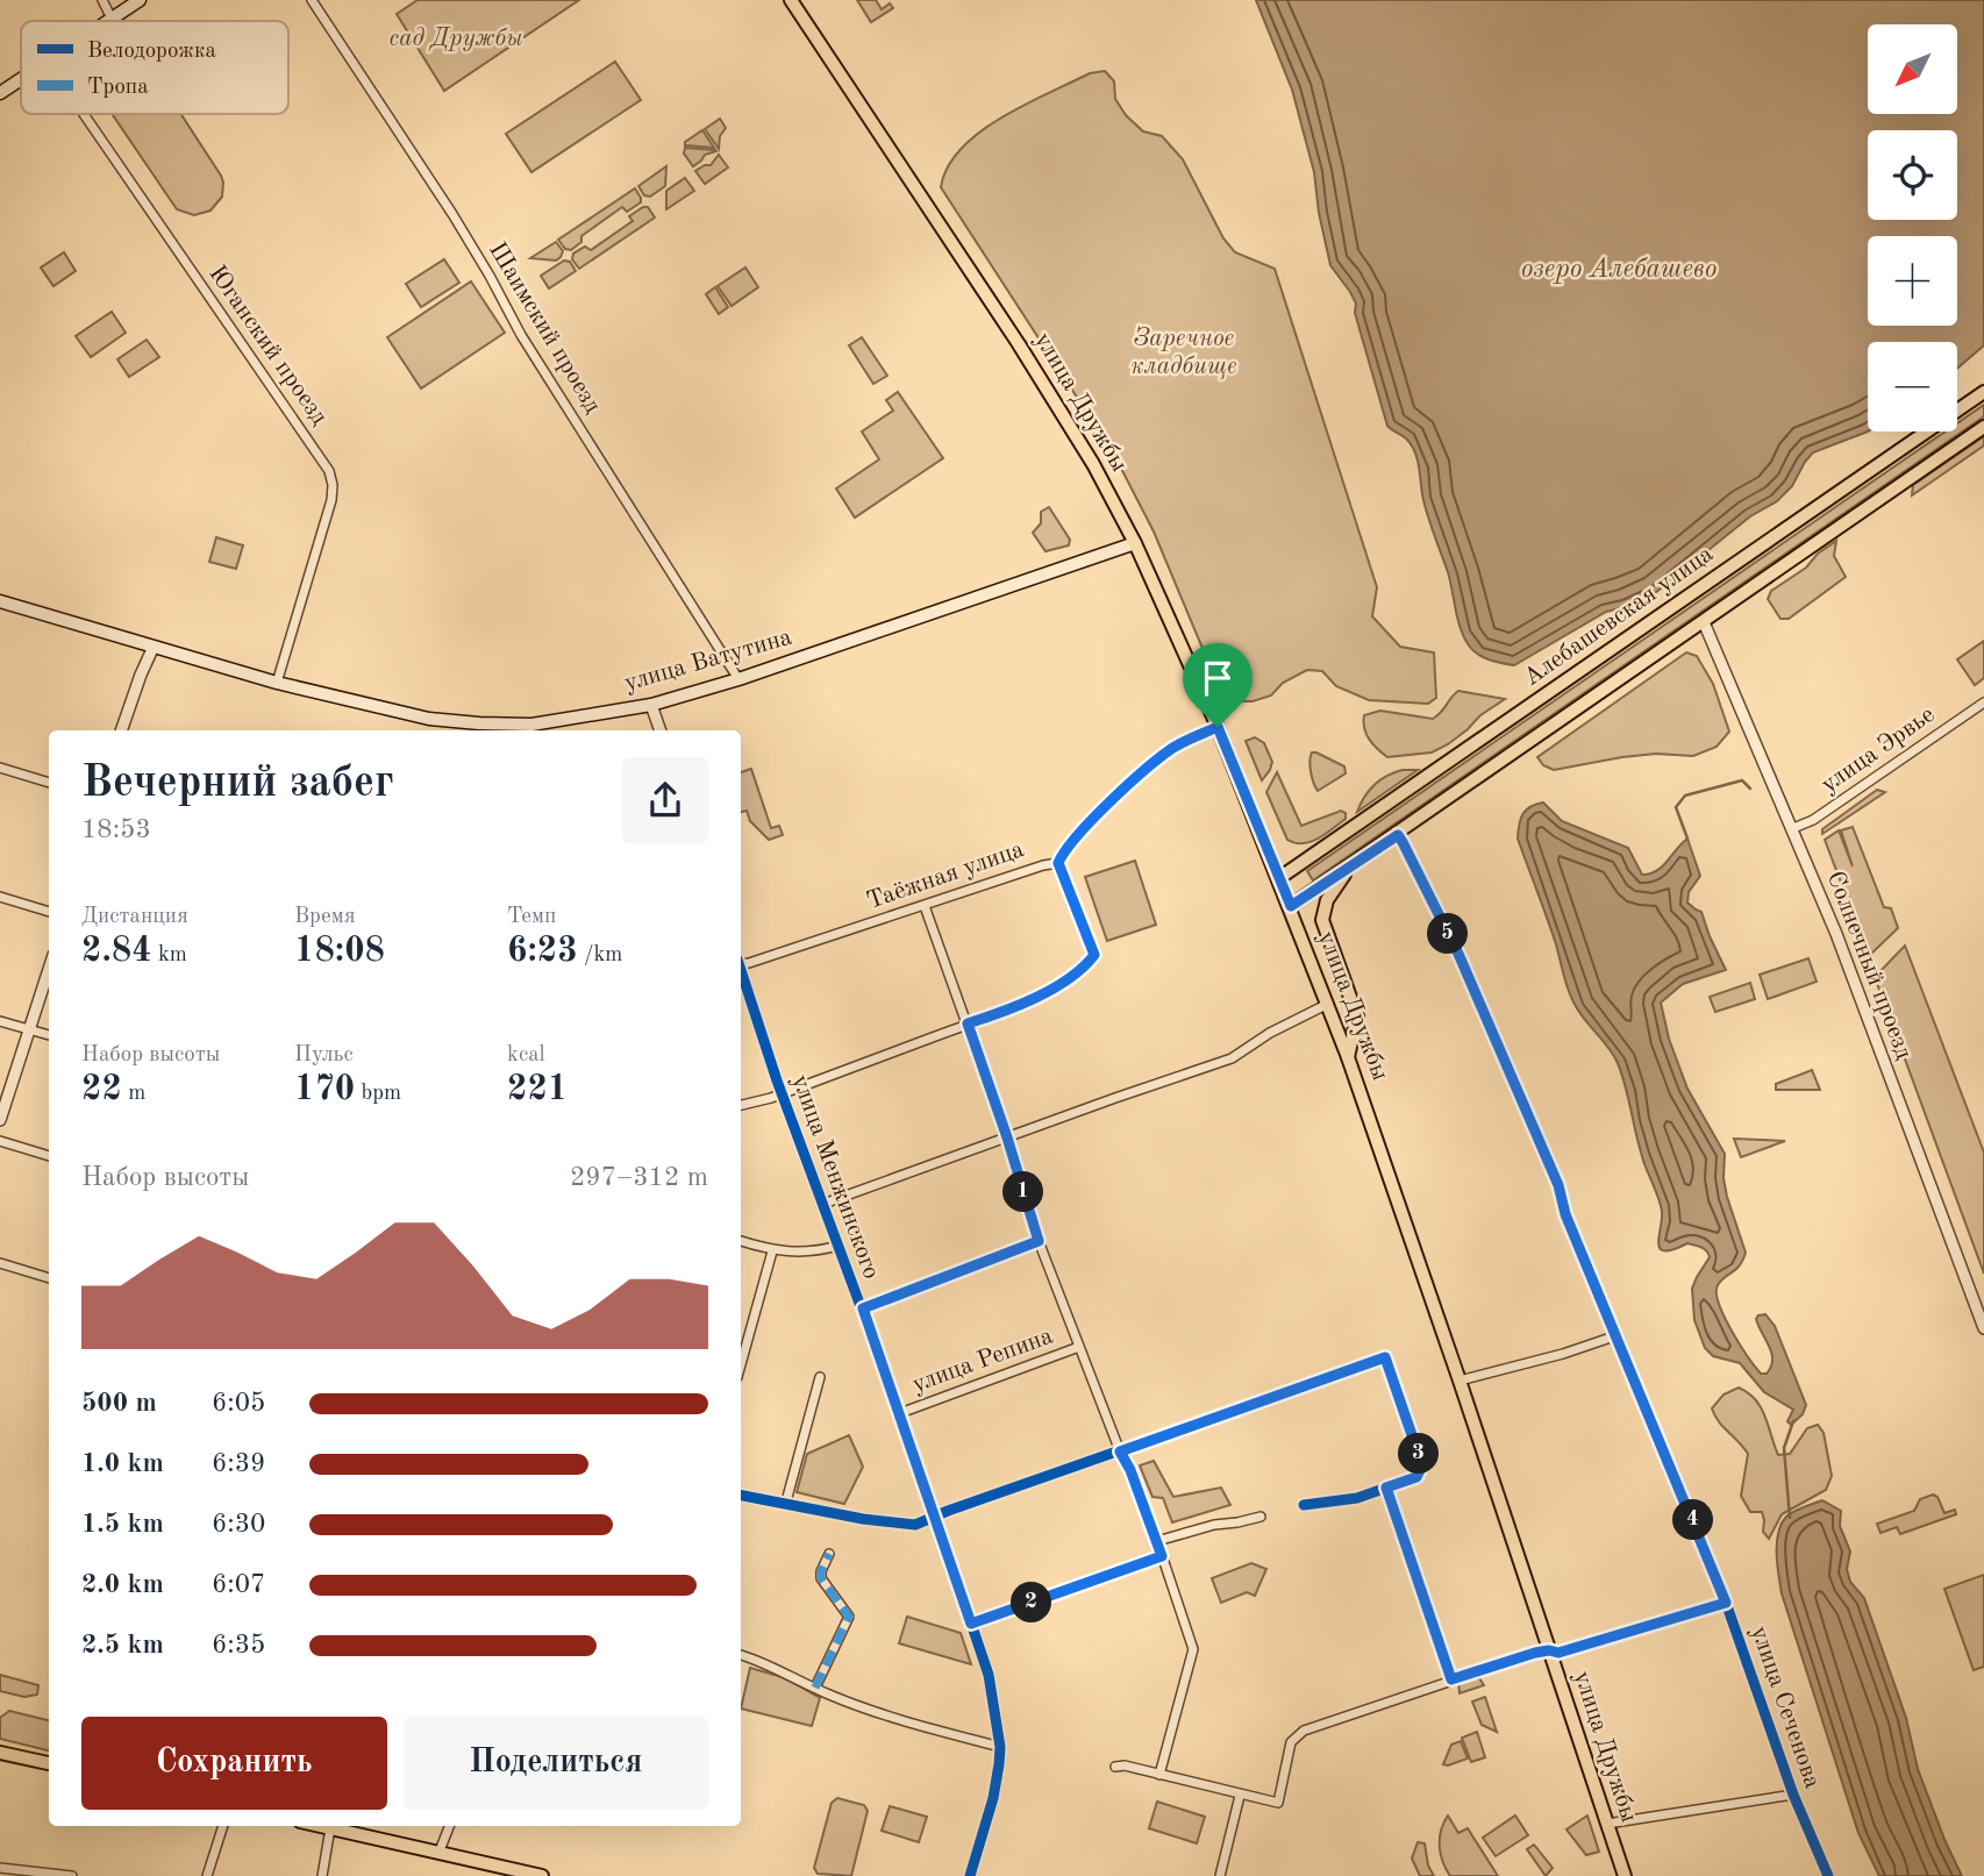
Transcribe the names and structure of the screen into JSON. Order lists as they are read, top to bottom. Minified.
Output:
{"streets":{"main road":["улица Дружбы","Алебашевская улица","улица Ватутина"],"street":["Шаимский проезд","Юганский проезд","улица Эрвье","Таёжная улица","Солнечный проезд","улица Менжинского","улица Репина","улица Сеченова"]},"crossings":[["Шаимский проезд","улица Ватутина"],["Юганский проезд","улица Ватутина"],["улица Дружбы","Алебашевская улица"],["улица Дружбы","улица Ватутина"],["улица Дружбы","Таёжная улица"],["улица Эрвье","Солнечный проезд"],["улица Менжинского","улица Репина"]],"water":["озеро Алебашево"],"parks":["сад Дружбы","Заречное кладбище"],"legend":["Велодорожка","Тропа"],"north":"bottom left","page":{"map_buttons":["+","−"],"heading":["Вечерний забег","18:53"],"stats":[["Дистанция","2.84 km"],["Время","18:08"],["Темп","6:23 /km"],["Набор высоты","22 m"],["Пульс","170 bpm"],["kcal","221"]],"pins":["5","1","3","4","2"],"chart":["Набор высоты","297–312 m"],"list":[{"name":"500 m","note":"6:05"},{"name":"1.0 km","note":"6:39"},{"name":"1.5 km","note":"6:30"},{"name":"2.0 km","note":"6:07"},{"name":"2.5 km","note":"6:35"}],"buttons":["Сохранить","Поделиться"]}}
